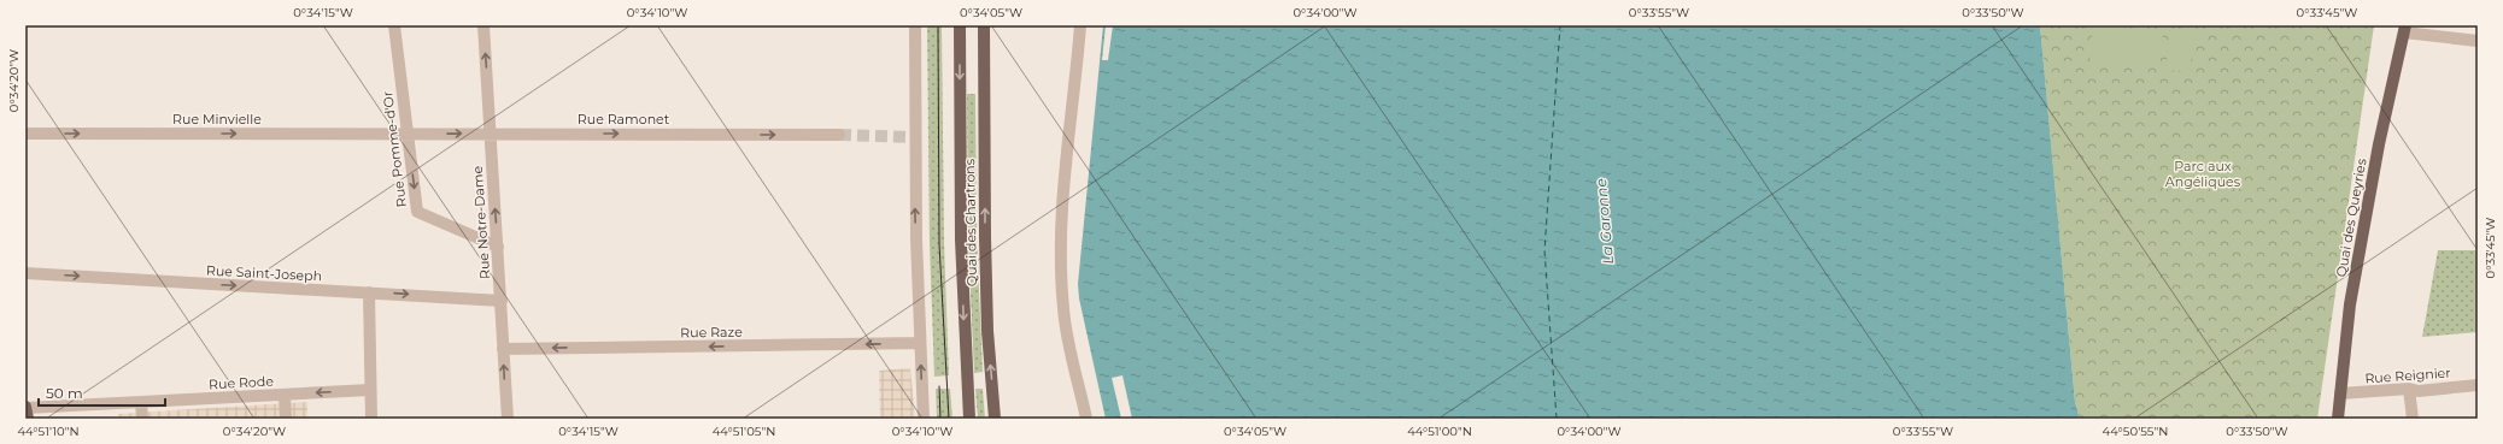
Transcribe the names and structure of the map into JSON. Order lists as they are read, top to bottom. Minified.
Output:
{"streets":{"main road":["Quai des Queyries","Quai des Chartrons"],"street":["Rue Minvielle","Rue Ramonet","Rue Pomme-d'Or","Rue Notre-Dame","Rue Saint-Joseph","Rue Raze","Rue Reignier","Rue Rode"]},"crossings":[["Rue Minvielle","Rue Ramonet"],["Rue Minvielle","Rue Pomme-d'Or"],["Rue Ramonet","Rue Pomme-d'Or"],["Rue Ramonet","Rue Notre-Dame"],["Rue Pomme-d'Or","Rue Notre-Dame"],["Quai des Queyries","Rue Reignier"],["Rue Notre-Dame","Rue Saint-Joseph"],["Rue Notre-Dame","Rue Raze"]],"one_way":["Rue Minvielle","Rue Ramonet","Rue Pomme-d'Or","Rue Notre-Dame","Rue Saint-Joseph","Rue Raze"],"water":["La Garonne"],"parks":["Parc aux Angéliques"],"scale_bar":"50 m","coordinates":["0°34'15\"W","0°34'10\"W","0°34'05\"W","0°34'00\"W","0°33'55\"W","0°33'50\"W","0°33'45\"W","0°34'20\"W","44°51'10\"N","44°51'05\"N","44°51'00\"N","44°50'55\"N"]}
